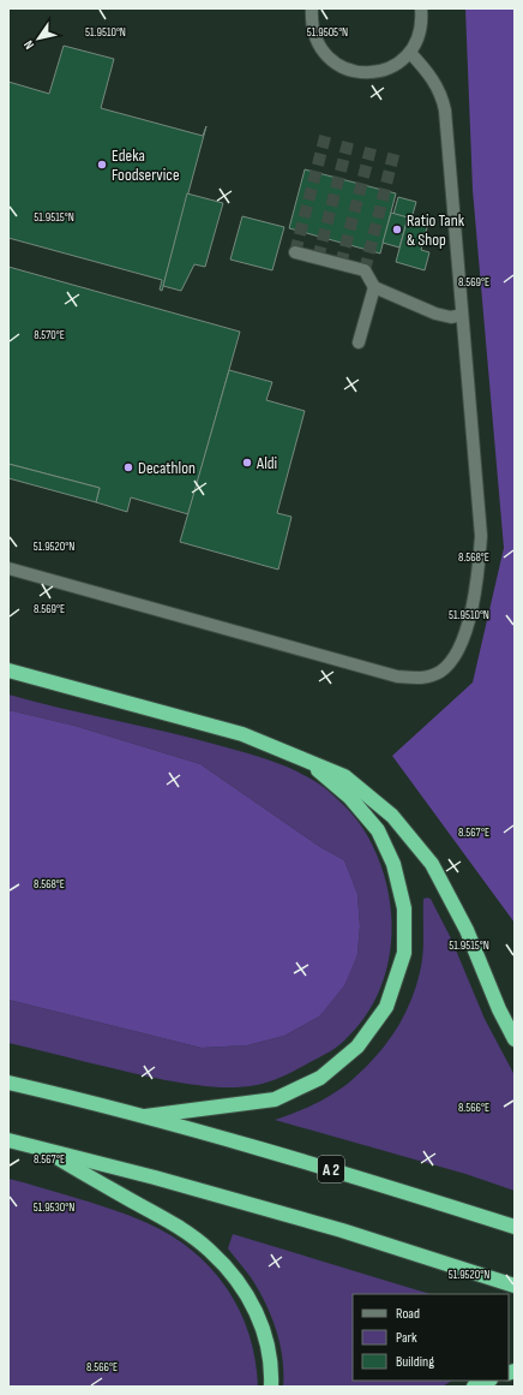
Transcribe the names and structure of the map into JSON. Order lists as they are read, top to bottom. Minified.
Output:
{"streets":{"highway":["A 2"]},"places":["Edeka Foodservice","Ratio Tank & Shop","Aldi","Decathlon"],"legend":["Road","Park","Building"],"north":"bottom left","coordinates":["51.9510°N","51.9505°N","51.9515°N","8.569°E","8.570°E","51.9520°N","8.568°E","8.567°E","8.566°E","51.9530°N"]}
